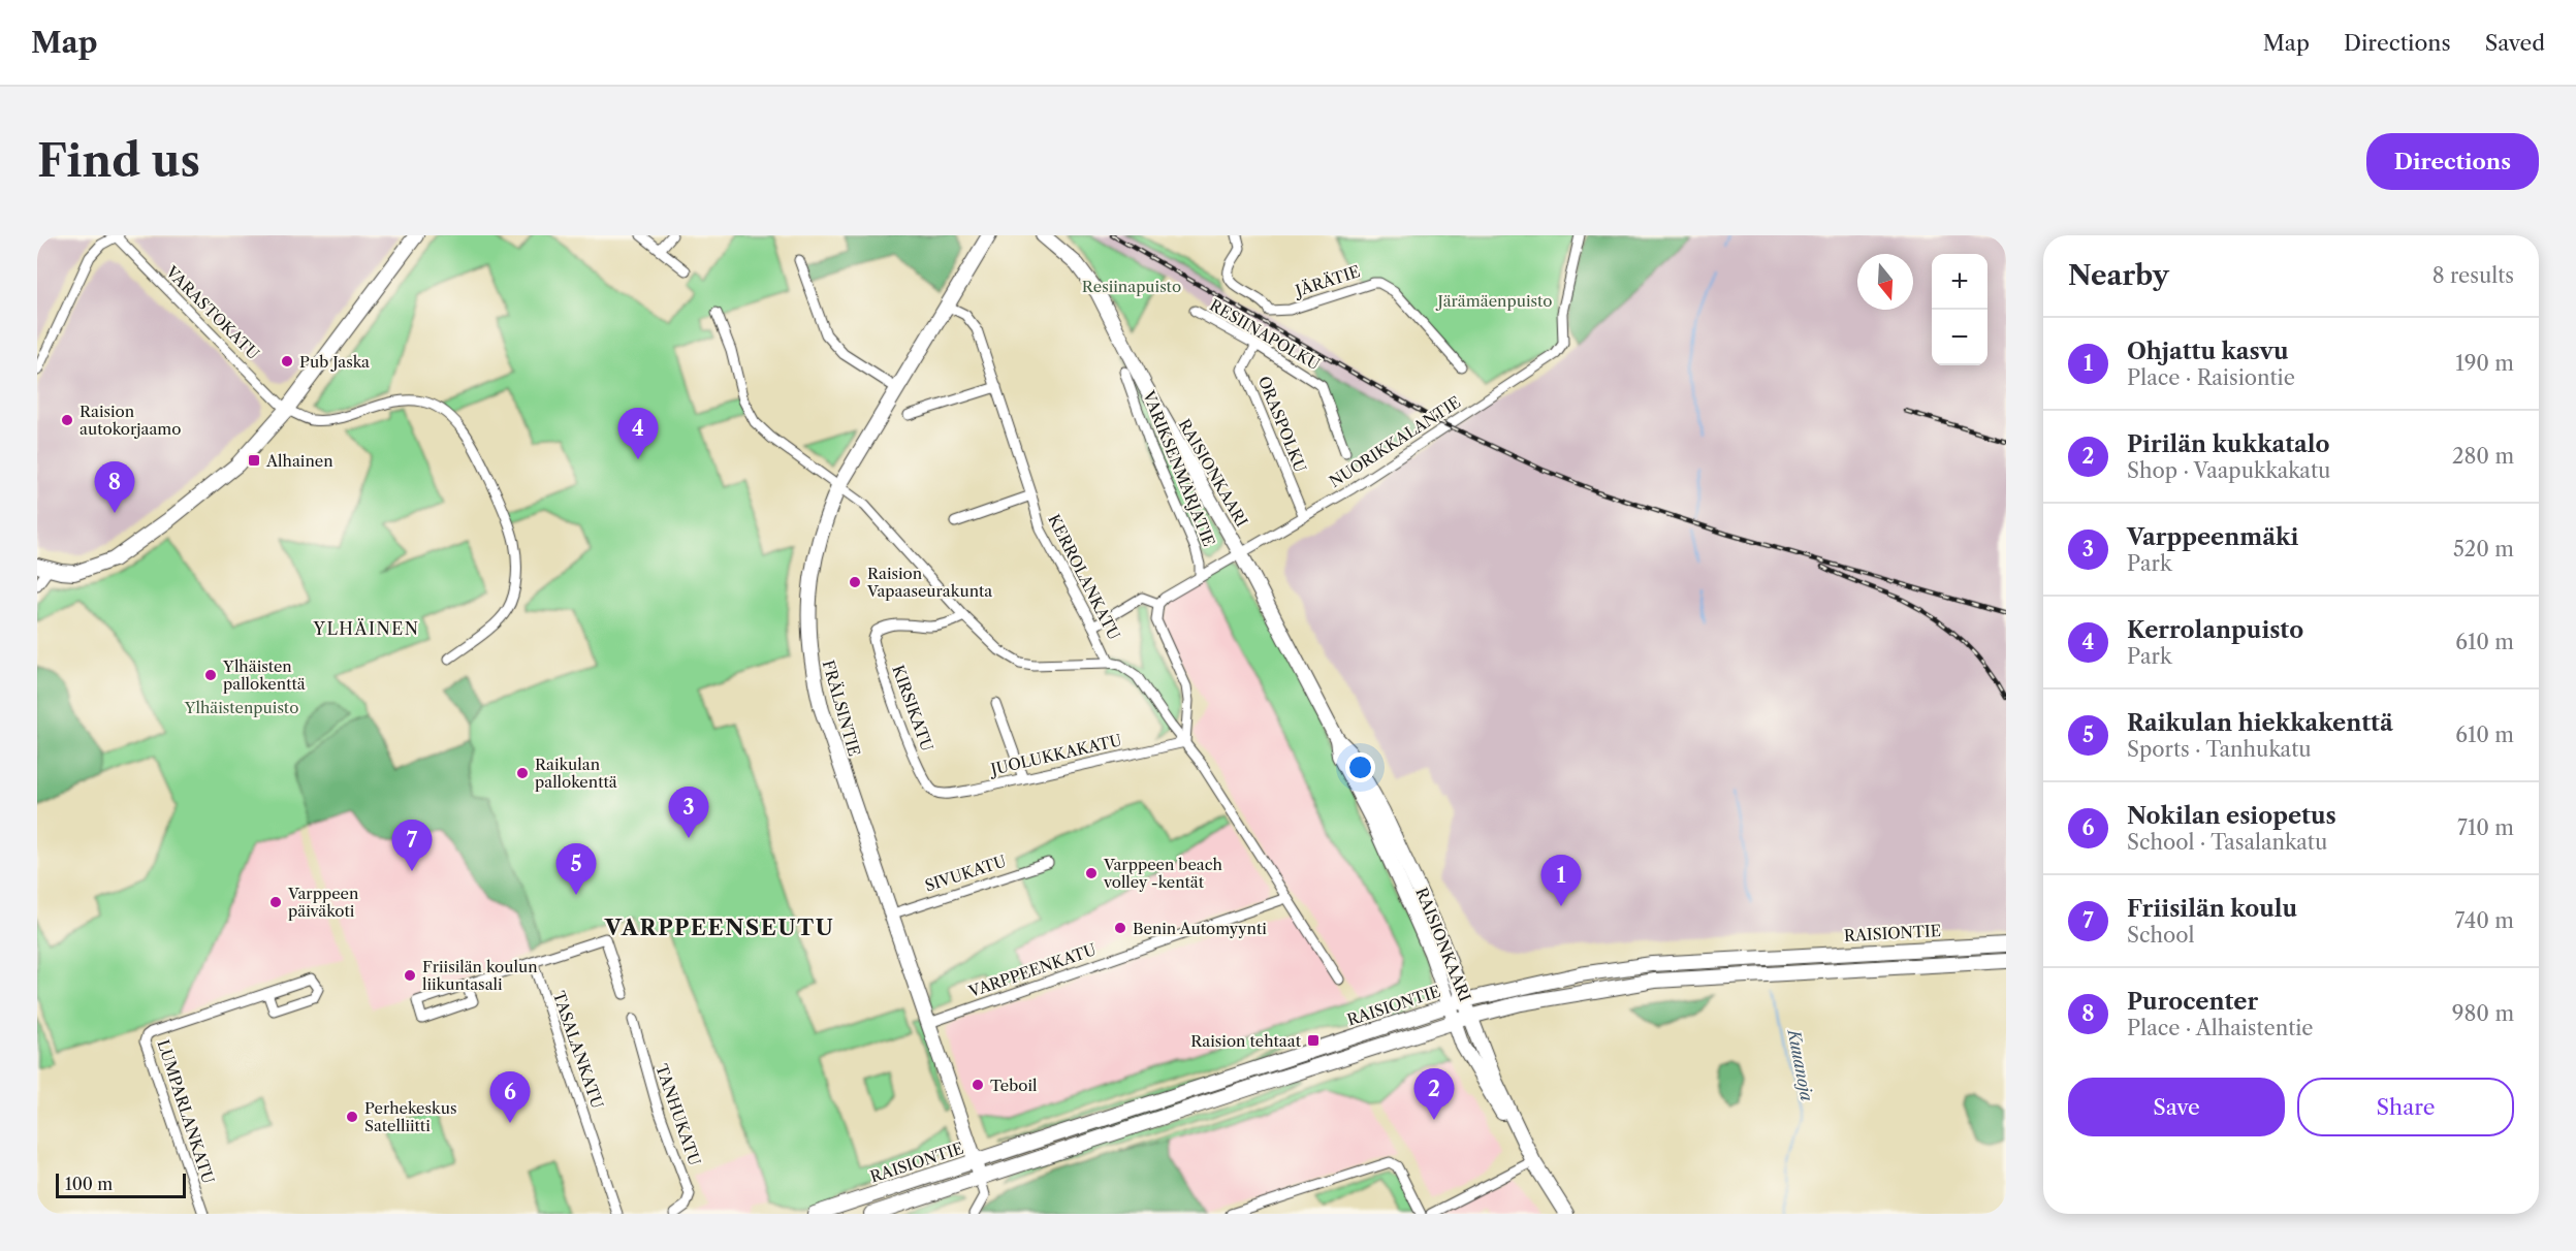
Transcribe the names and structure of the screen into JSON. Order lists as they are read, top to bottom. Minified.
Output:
{"streets":{"main road":["RAISIONKAARI","FRÄLSINTIE","RAISIONTIE"],"street":["JÄRÄTIE","VARASTOKATU","RESIINAPOLKU","ORASPOLKU","NUORIKKALANTIE","VARIKSENMARJATIE","KERROLANKATU","KIRSIKATU","JUOLUKKAKATU","SIVUKATU","VARPPEENKATU","TASALANKATU","LUMPARLANKATU","TANHUKATU"]},"crossings":[["RESIINAPOLKU","ORASPOLKU"],["ORASPOLKU","NUORIKKALANTIE"],["NUORIKKALANTIE","RAISIONKAARI"],["RAISIONKAARI","RAISIONTIE"],["KERROLANKATU","FRÄLSINTIE"],["KERROLANKATU","JUOLUKKAKATU"],["KERROLANKATU","VARPPEENKATU"],["FRÄLSINTIE","SIVUKATU"],["FRÄLSINTIE","RAISIONTIE"],["FRÄLSINTIE","VARPPEENKATU"],["KIRSIKATU","JUOLUKKAKATU"]],"districts":["YLHÄINEN","VARPPEENSEUTU"],"water":["Kuuanoja"],"parks":["Resiinapuisto","Järämäenpuisto","Ylhäistenpuisto"],"places":{"other":["Pub Jaska","Raision autokorjaamo","Raision Vapaaseurakunta","Ylhäisten pallokenttä","Raikulan pallokenttä","Varppeen beach volley -kentät","Varppeen päiväkoti","Benin Automyynti","Friisilän koulun liikuntasali","Teboil","Perhekeskus Satelliitti"],"transit":["Alhainen","Raision tehtaat"]},"scale_bar":"100 m","north":"bottom","page":{"header":"Map","nav":["Map","Directions","Saved"],"buttons":["Directions",["Save","Share"]],"title":"Find us","heading":["Nearby","8 results"],"map_buttons":["+","−"],"list":[{"mark":"1","name":"Ohjattu kasvu","note":"Place · Raisiontie","value":"190 m"},{"mark":"2","name":"Pirilän kukkatalo","note":"Shop · Vaapukkakatu","value":"280 m"},{"mark":"3","name":"Varppeenmäki","note":"Park","value":"520 m"},{"mark":"4","name":"Kerrolanpuisto","note":"Park","value":"610 m"},{"mark":"5","name":"Raikulan hiekkakenttä","note":"Sports · Tanhukatu","value":"610 m"},{"mark":"6","name":"Nokilan esiopetus","note":"School · Tasalankatu","value":"710 m"},{"mark":"7","name":"Friisilän koulu","note":"School","value":"740 m"},{"mark":"8","name":"Purocenter","note":"Place · Alhaistentie","value":"980 m"}],"pins":["4","8","3","7","5","1","2","6"],"scale":"100 m"}}
